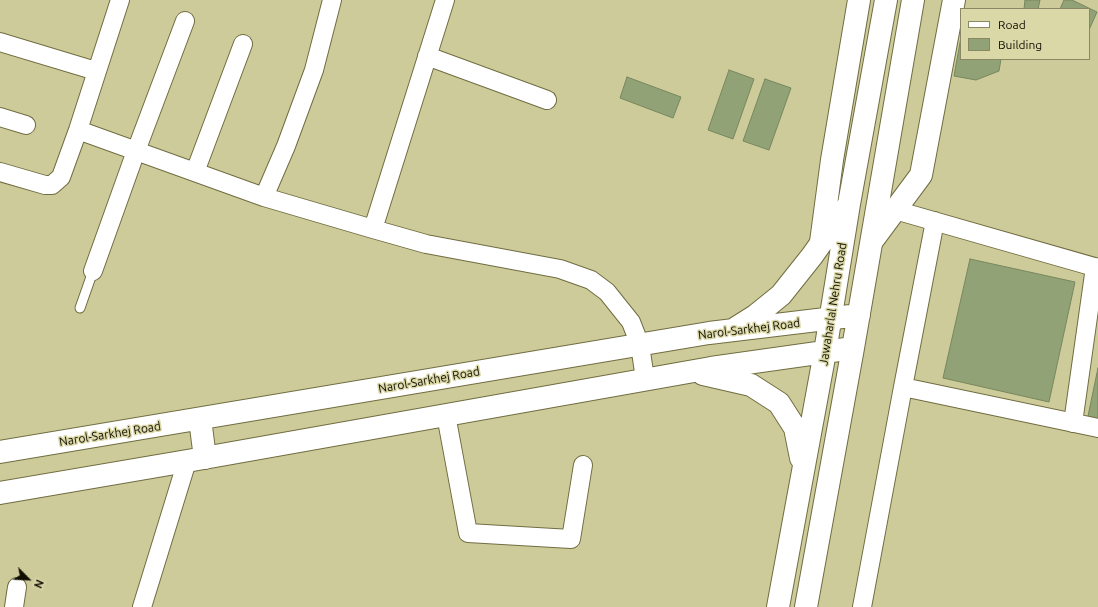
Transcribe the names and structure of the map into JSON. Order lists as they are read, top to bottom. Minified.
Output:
{"streets":{"main road":["Jawaharlal Nehru Road","Narol-Sarkhej Road"]},"crossings":[["Jawaharlal Nehru Road","Narol-Sarkhej Road"]],"legend":["Road","Building"],"north":"bottom right"}
